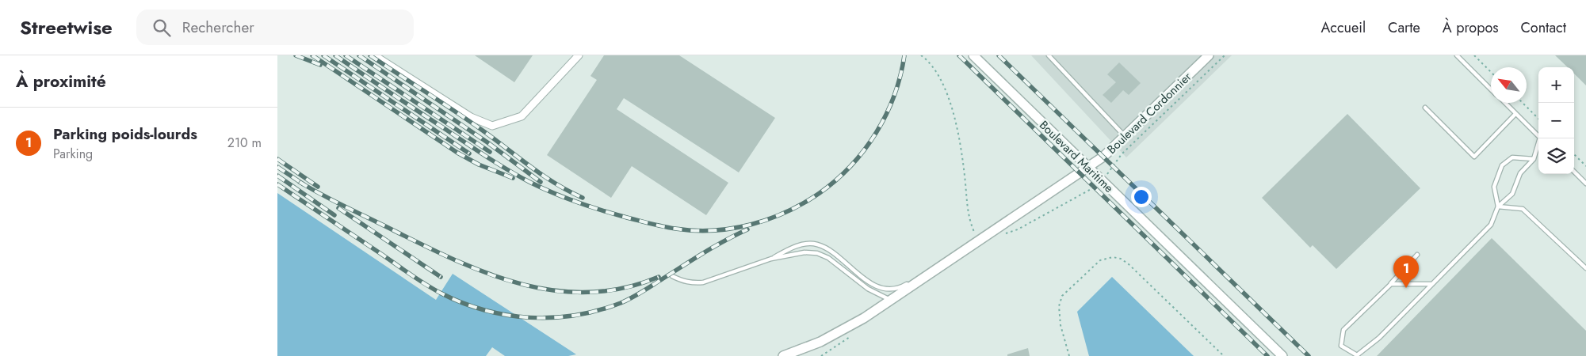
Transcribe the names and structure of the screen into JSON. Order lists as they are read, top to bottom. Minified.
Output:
{"streets":{"street":["Boulevard Cordonnier","Boulevard Maritime"]},"crossings":[["Boulevard Cordonnier","Boulevard Maritime"]],"north":"top left","page":{"header":"Streetwise","search":"Rechercher","nav":["Accueil","Carte","À propos","Contact"],"heading":"À proximité","map_buttons":["+","−"],"list":[{"mark":"1","name":"Parking poids-lourds","note":"Parking","value":"210 m"}],"pins":"1"}}
